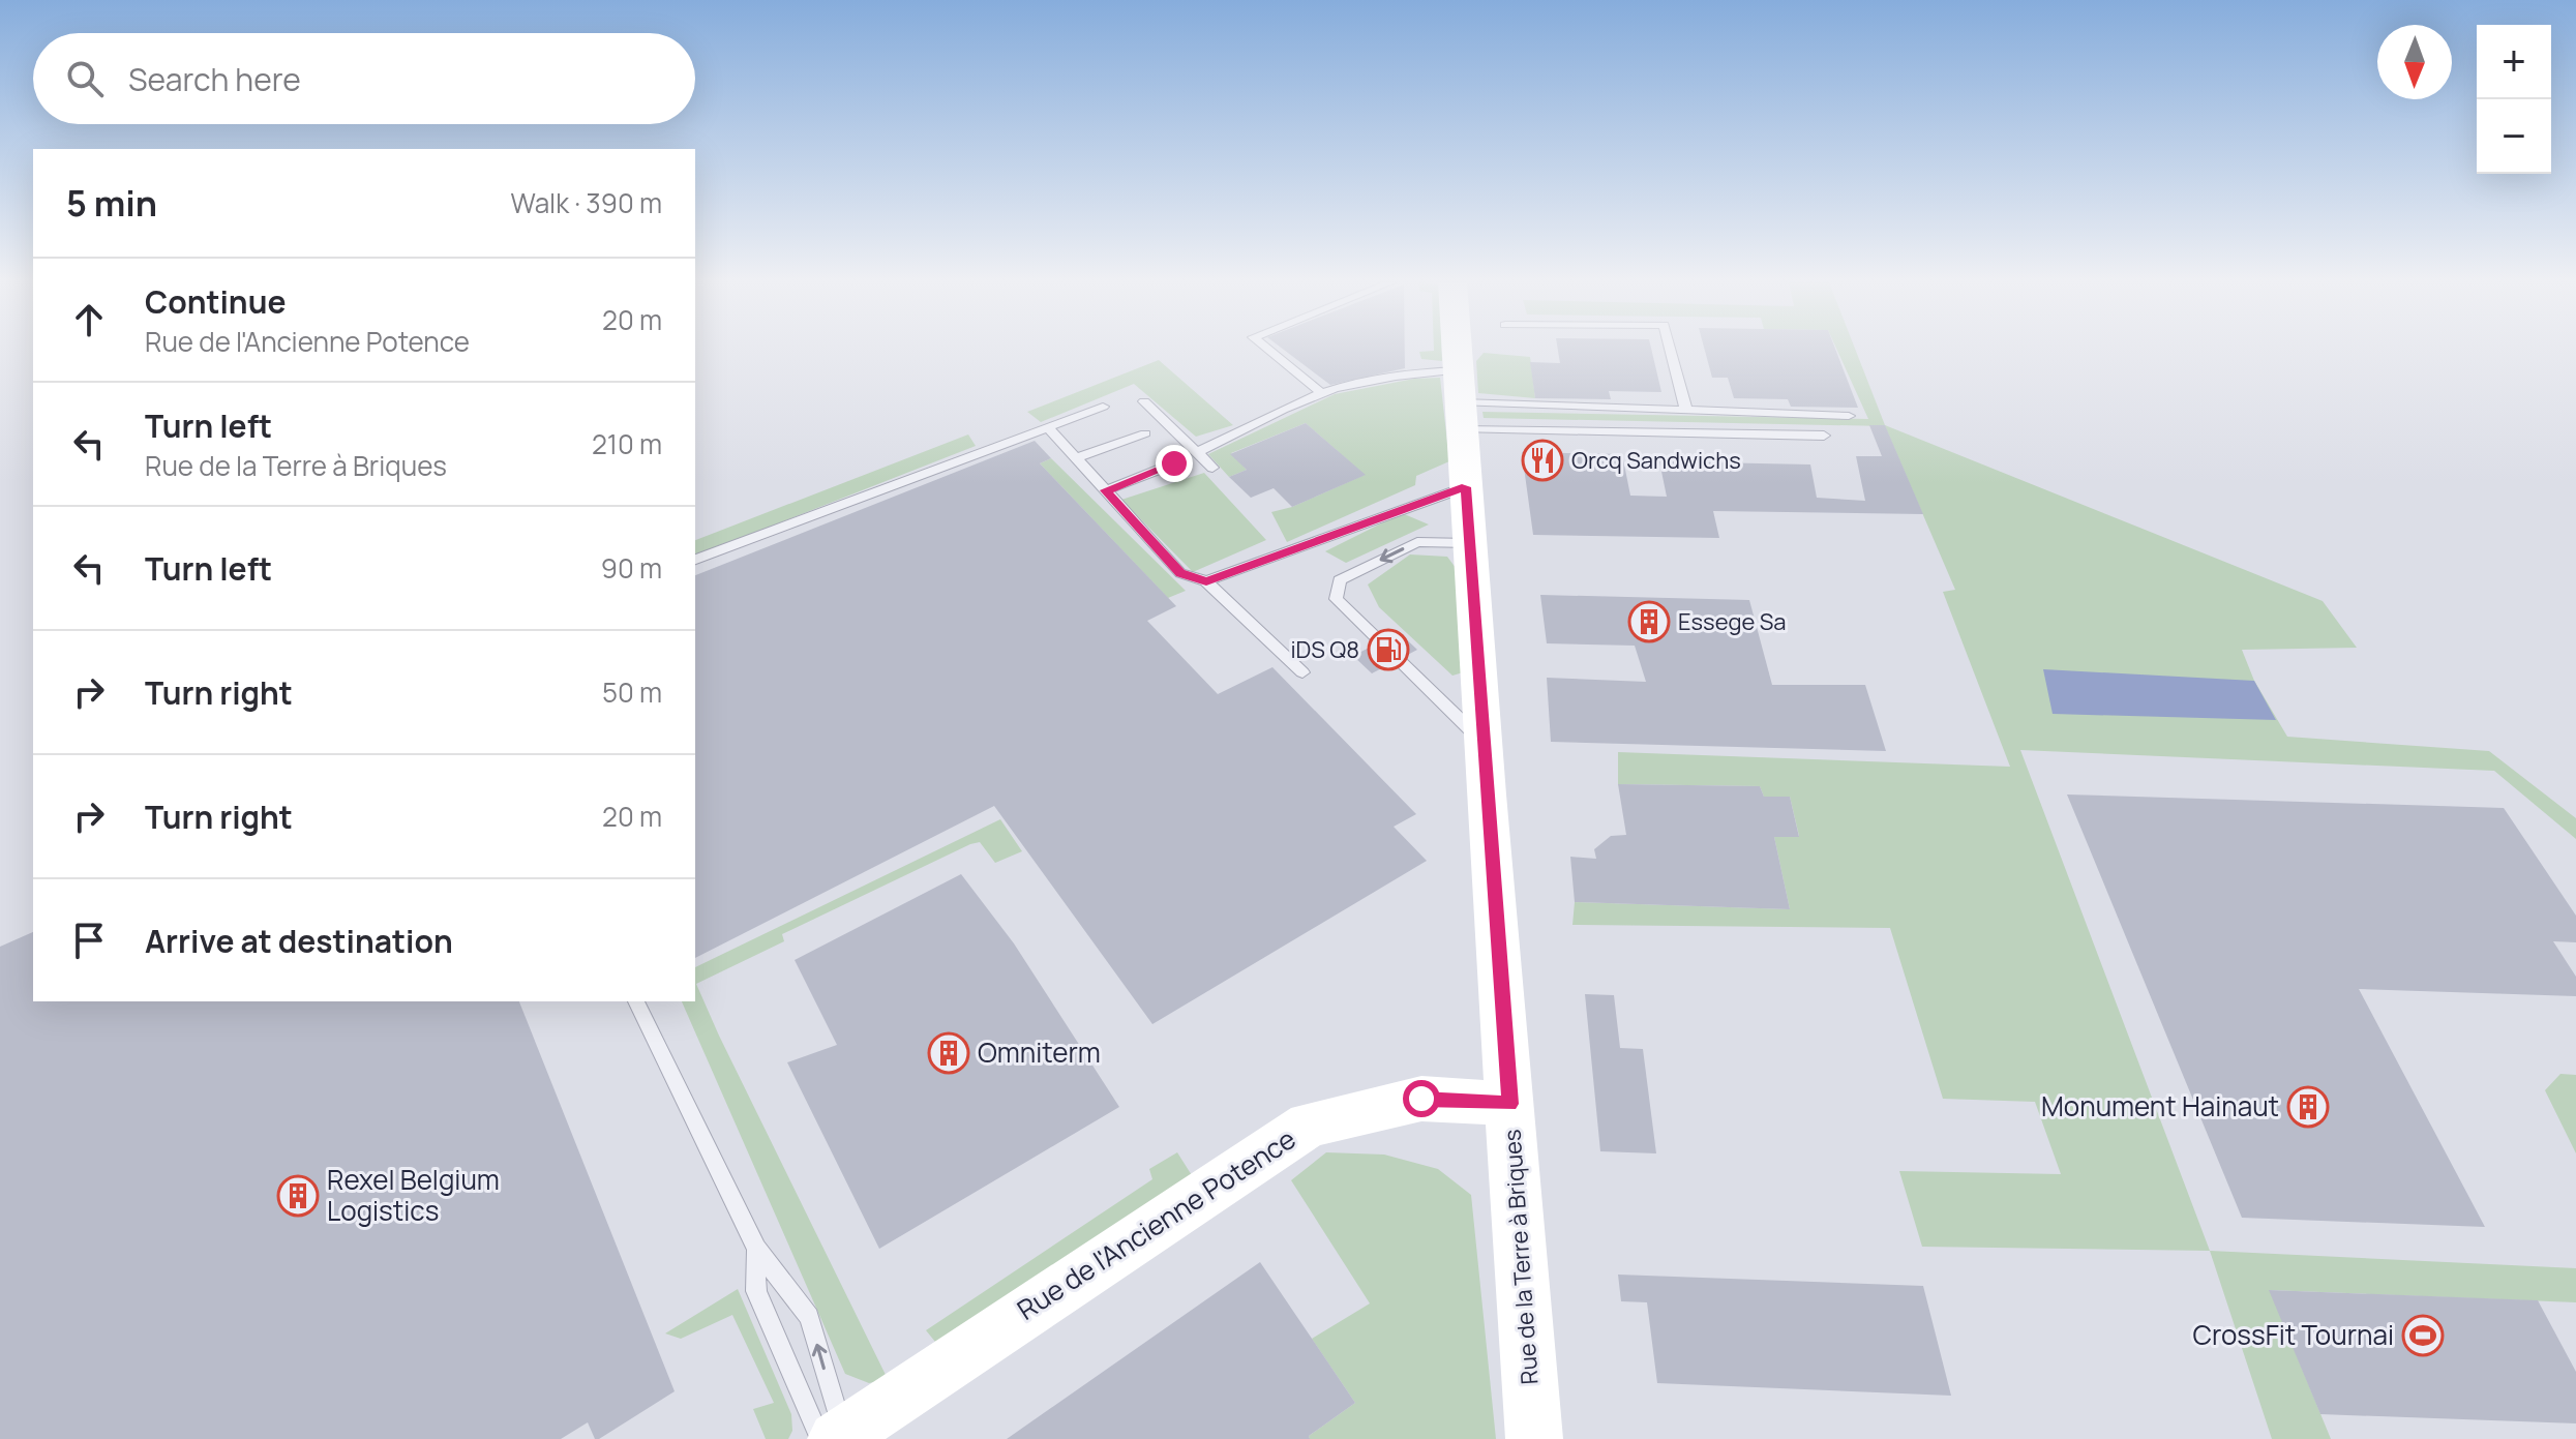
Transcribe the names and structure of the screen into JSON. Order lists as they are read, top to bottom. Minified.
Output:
{"streets":{"main road":["Rue de l'Ancienne Potence","Rue de la Terre à Briques"]},"crossings":[["Rue de l'Ancienne Potence","Rue de la Terre à Briques"]],"places":{"restaurant":["Orcq Sandwichs"],"building":["Essege Sa","Omniterm","Monument Hainaut","Rexel Belgium Logistics"],"fuel station":["iDS Q8"],"sports":["CrossFit Tournai"]},"north":"bottom","page":{"map_buttons":["+","−"],"search":"Search here","heading":["5 min","Walk · 390 m"],"list":[["Continue","Rue de l'Ancienne Potence","20 m"],["Turn left","Rue de la Terre à Briques","210 m"],["Turn left","90 m"],["Turn right","50 m"],["Turn right","20 m"],"Arrive at destination"]}}
